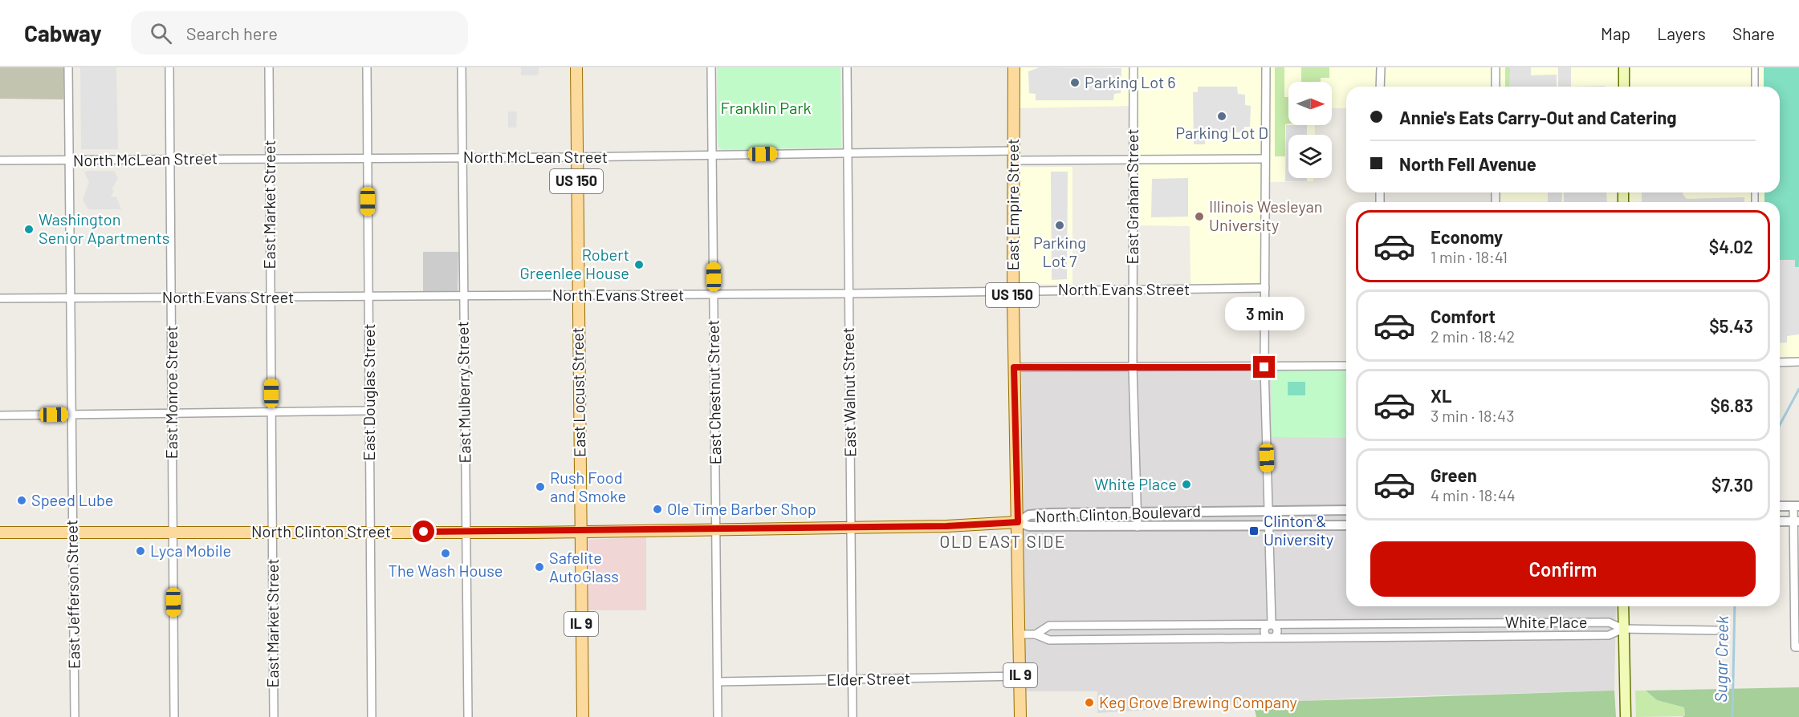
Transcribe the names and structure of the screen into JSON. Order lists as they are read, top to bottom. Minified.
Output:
{"streets":{"main road":["US 150","East Empire Street","East Locust Street","North Clinton Street","IL 9"],"street":["North McLean Street","East Graham Street","East Market Street","North Evans Street","East Monroe Street","East Douglas Street","East Mulberry Street","East Chestnut Street","East Walnut Street","North Clinton Boulevard","East Jefferson Street","White Place","Elder Street"]},"crossings":[["North McLean Street","East Graham Street"],["North McLean Street","East Market Street"],["North McLean Street","East Empire Street"],["North McLean Street","East Monroe Street"],["North McLean Street","East Douglas Street"],["North McLean Street","East Mulberry Street"],["North McLean Street","East Locust Street"],["North McLean Street","East Chestnut Street"],["North McLean Street","East Walnut Street"],["North McLean Street","East Jefferson Street"],["East Graham Street","North Evans Street"],["East Graham Street","North Clinton Boulevard"],["East Market Street","North Evans Street"],["East Market Street","North Clinton Street"],["East Empire Street","North Evans Street"],["East Empire Street","North Clinton Boulevard"],["East Empire Street","North Clinton Street"],["East Empire Street","White Place"],["East Empire Street","Elder Street"],["North Evans Street","East Monroe Street"],["North Evans Street","East Douglas Street"],["North Evans Street","East Mulberry Street"],["North Evans Street","East Locust Street"],["North Evans Street","East Chestnut Street"],["North Evans Street","East Walnut Street"],["North Evans Street","East Jefferson Street"],["East Monroe Street","North Clinton Street"],["East Douglas Street","North Clinton Street"],["East Mulberry Street","North Clinton Street"],["East Locust Street","North Clinton Street"],["East Chestnut Street","North Clinton Street"],["East Chestnut Street","Elder Street"],["East Walnut Street","North Clinton Street"],["East Walnut Street","Elder Street"],["North Clinton Boulevard","North Clinton Street"],["North Clinton Street","East Jefferson Street"]],"districts":["OLD EAST SIDE"],"water":["Sugar Creek"],"parks":["Franklin Park"],"places":{"other":["Parking Lot 6","Parking Lot D","Illinois Wesleyan University","Parking Lot 7","Washington Senior Apartments","Robert Greenlee House","White Place","Rush Food and Smoke","Speed Lube","Ole Time Barber Shop","Lyca Mobile","The Wash House","Safelite AutoGlass","Keg Grove Brewing Company"],"transit":["Clinton & University"]},"north":"right","page":{"header":"Cabway","search":"Search here","nav":["Map","Layers","Share"],"banner":["Annie's Eats Carry-Out and Catering","North Fell Avenue"],"list":[{"name":"Economy","note":"1 min · 18:41","value":"$4.02"},{"name":"Comfort","note":"2 min · 18:42","value":"$5.43"},{"name":"XL","note":"3 min · 18:43","value":"$6.83"},{"name":"Green","note":"4 min · 18:44","value":"$7.30"}],"bubble":"3 min","buttons":"Confirm"}}
